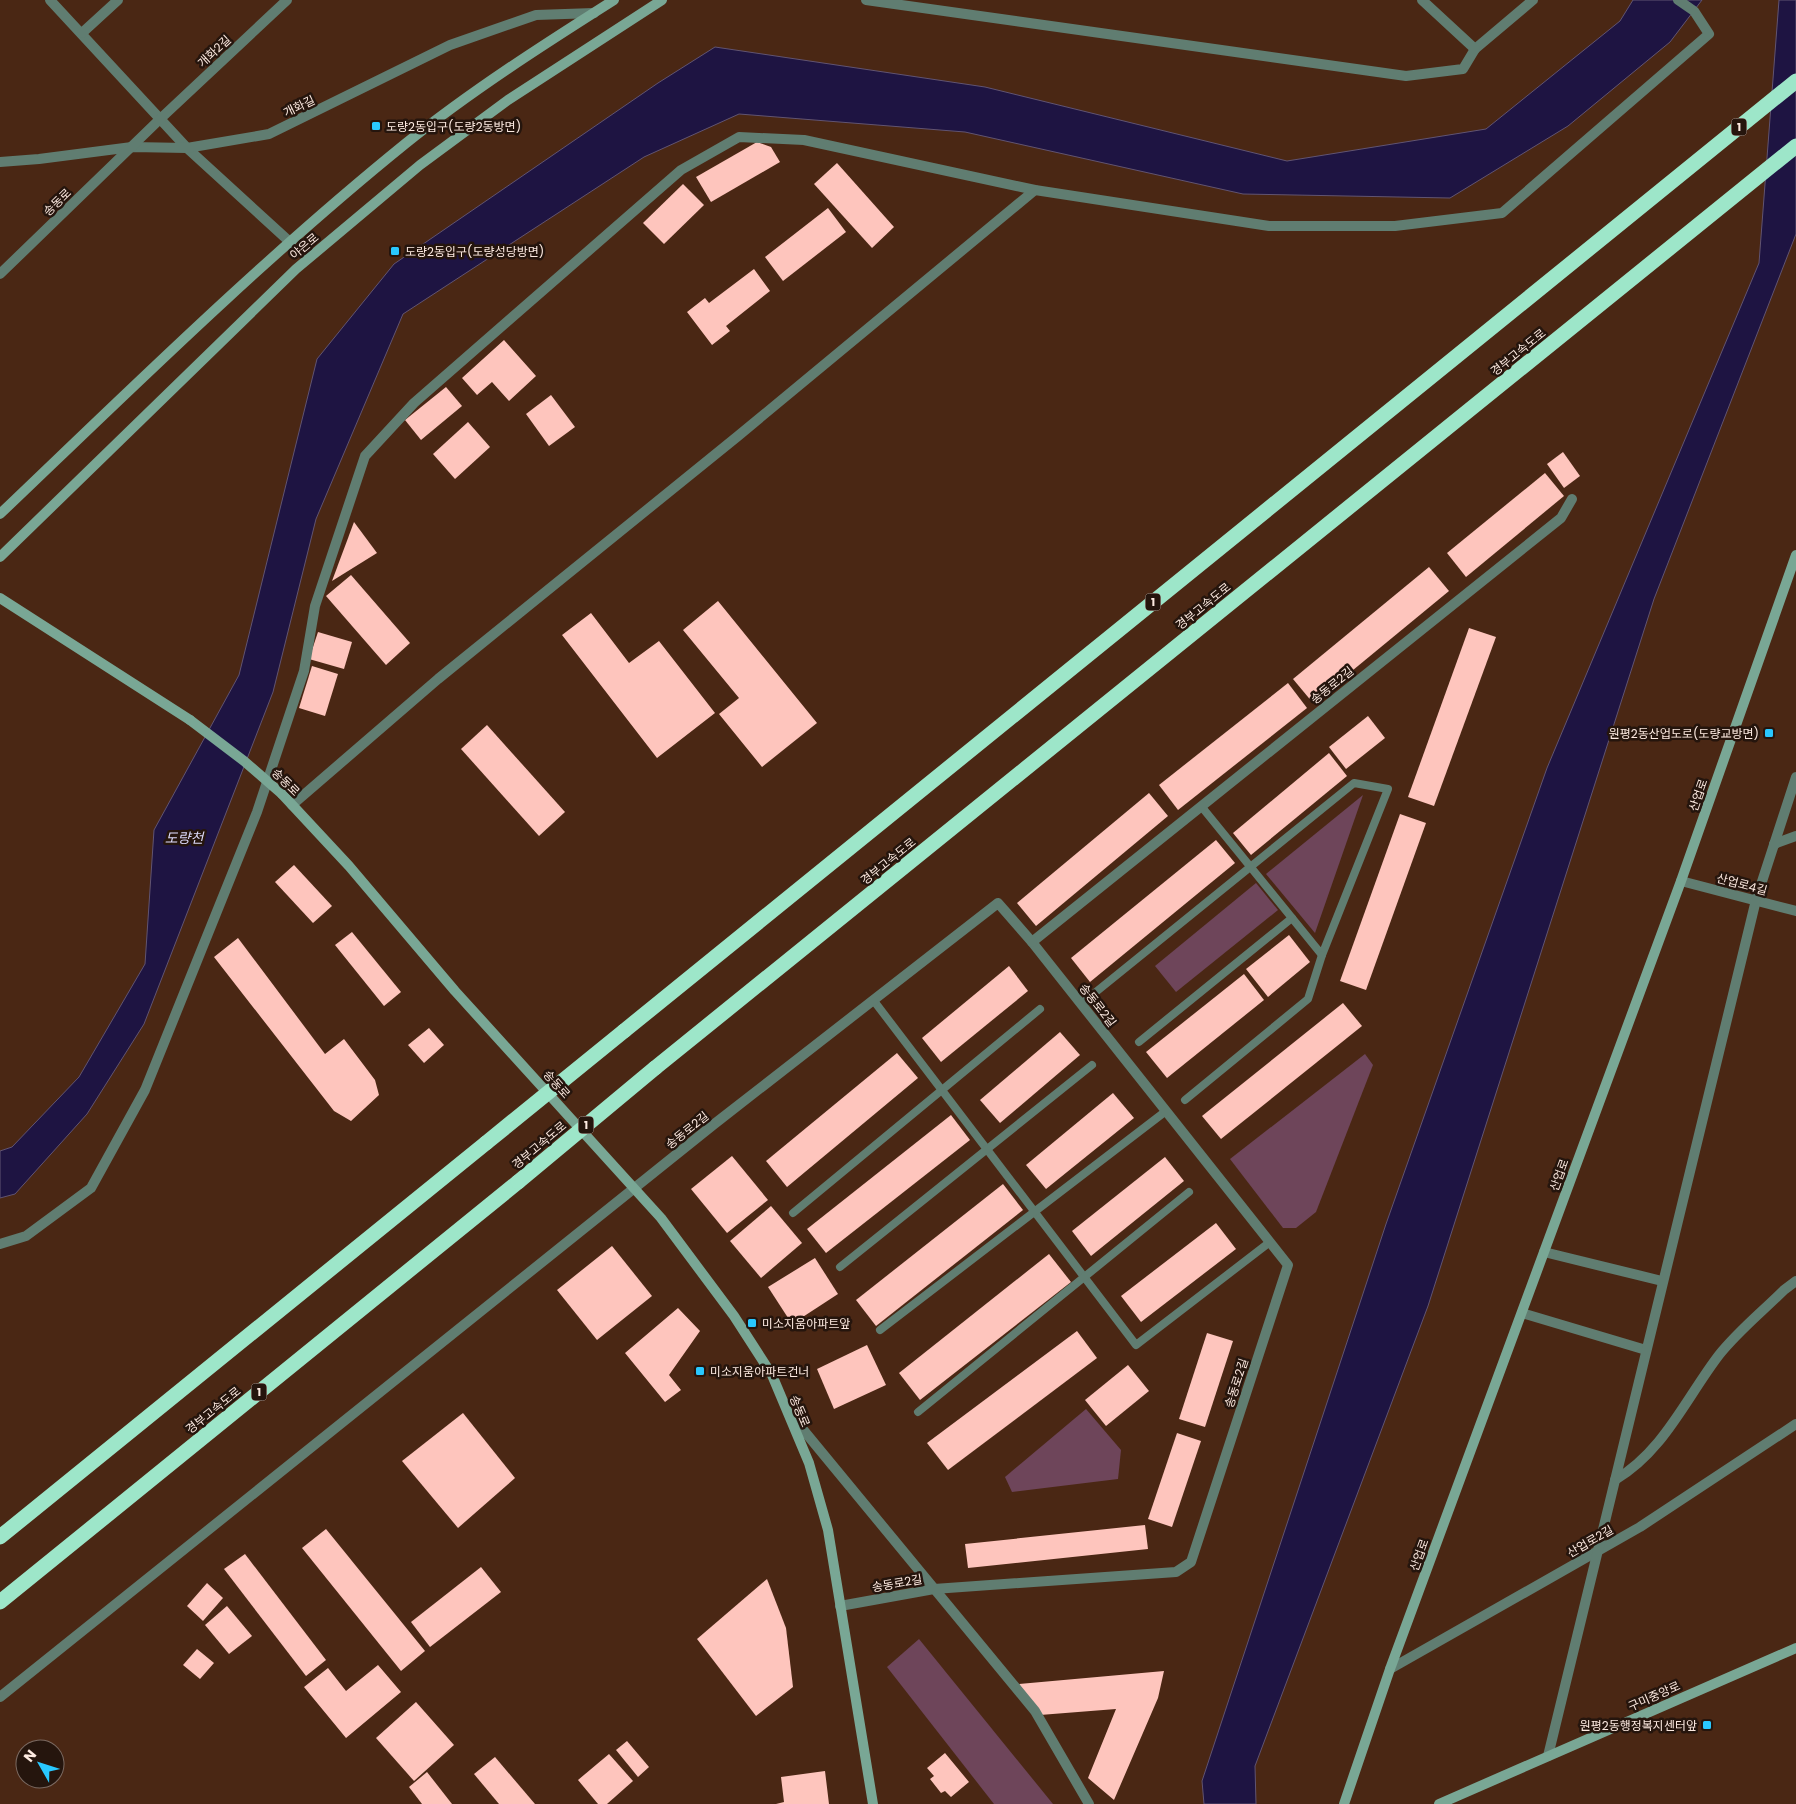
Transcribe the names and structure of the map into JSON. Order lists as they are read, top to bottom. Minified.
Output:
{"streets":{"highway":["1","경부고속도로"],"street":["개화2길","개화길","송동로","야은로","송동로2길","산업로","산업로4길","산업로2길","구미중앙로"]},"crossings":[["개화2길","개화길"],["개화2길","송동로"],["개화길","송동로"],["개화길","야은로"],["송동로","송동로2길"],["산업로","산업로4길"],["산업로","산업로2길"]],"water":["도량천"],"places":{"transit":["도량2동입구(도량2동방면)","도량2동입구(도량성당방면)","원평2동산업도로(도량교방면)","미소지움아파트앞","미소지움아파트건너","원평2동행정복지센터앞"]},"north":"top left"}
